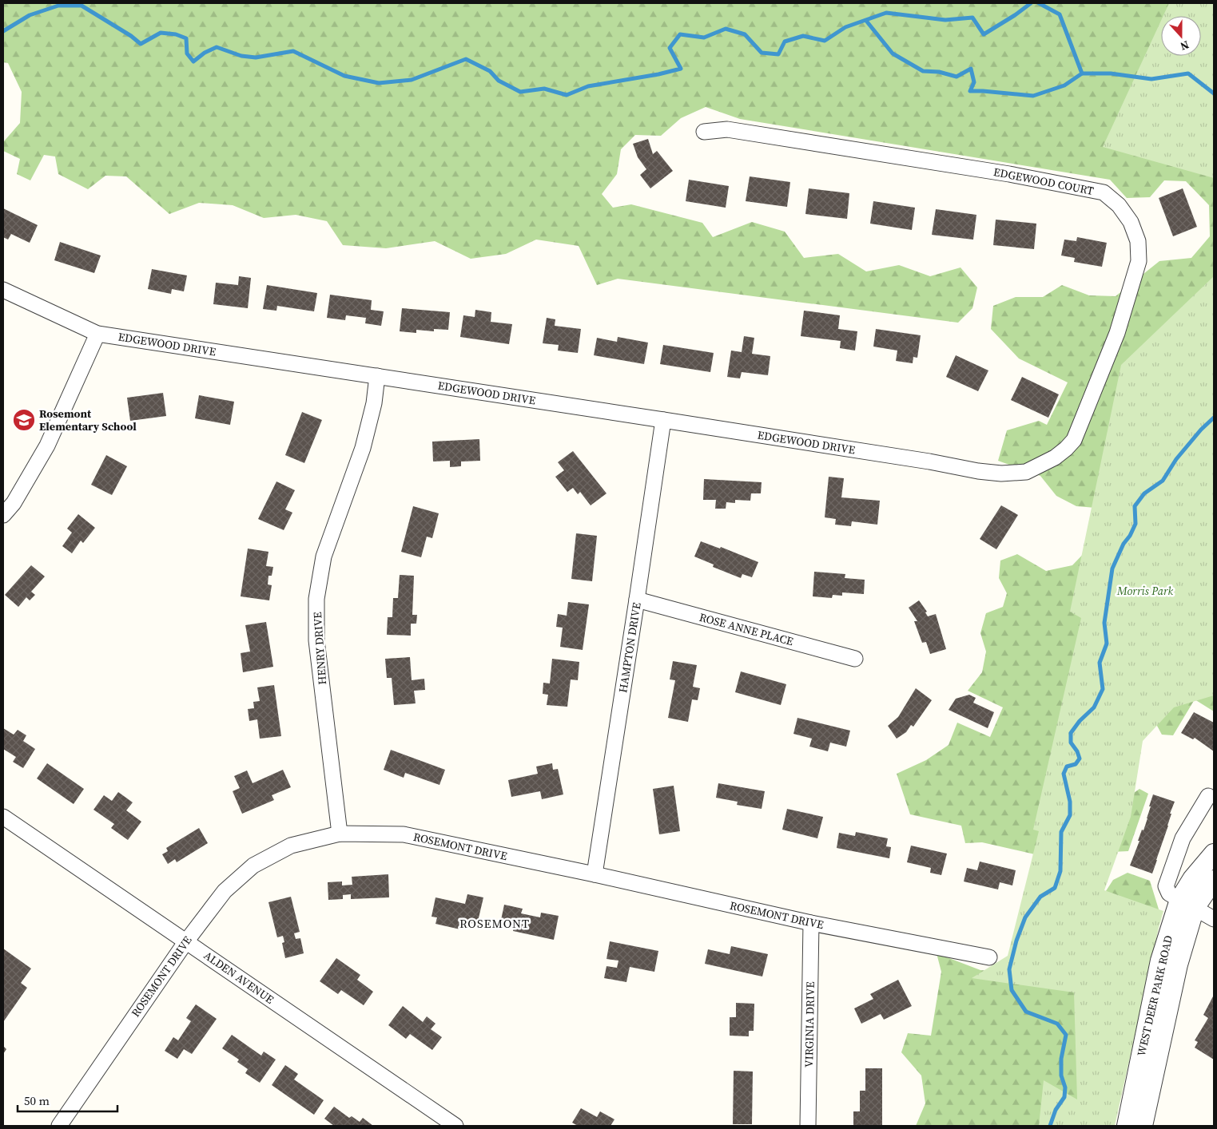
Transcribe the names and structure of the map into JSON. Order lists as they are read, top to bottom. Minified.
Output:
{"streets":{"street":["EDGEWOOD COURT","EDGEWOOD DRIVE","ROSE ANNE PLACE","HAMPTON DRIVE","HENRY DRIVE","ROSEMONT DRIVE","ALDEN AVENUE","WEST DEER PARK ROAD","VIRGINIA DRIVE"]},"crossings":[["EDGEWOOD COURT","EDGEWOOD DRIVE"],["EDGEWOOD DRIVE","HAMPTON DRIVE"],["EDGEWOOD DRIVE","HENRY DRIVE"],["ROSE ANNE PLACE","HAMPTON DRIVE"],["HAMPTON DRIVE","ROSEMONT DRIVE"],["HENRY DRIVE","ROSEMONT DRIVE"],["ROSEMONT DRIVE","ALDEN AVENUE"],["ROSEMONT DRIVE","VIRGINIA DRIVE"]],"districts":["ROSEMONT"],"parks":["Morris Park"],"places":{"school or university":["Rosemont Elementary School"]},"scale_bar":"50 m","north":"bottom"}
